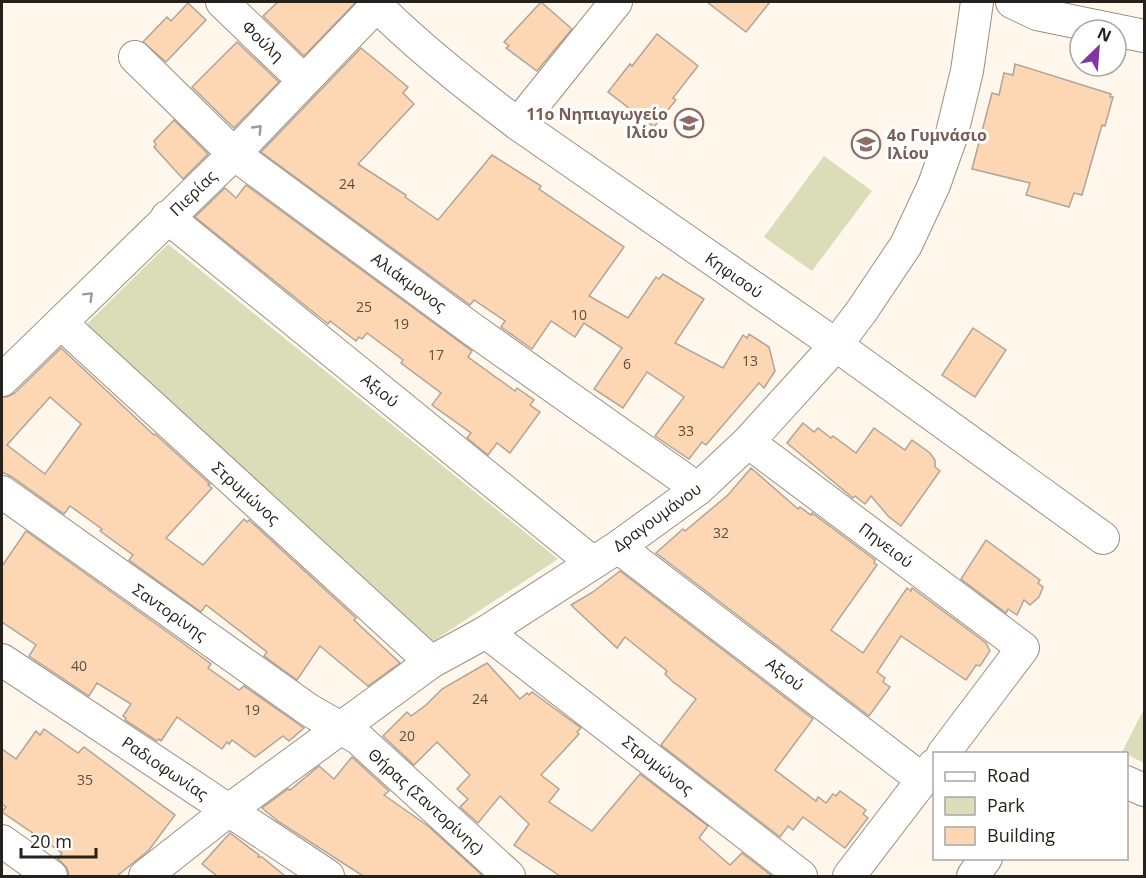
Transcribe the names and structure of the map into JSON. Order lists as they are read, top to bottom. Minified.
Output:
{"streets":{"street":["Φούλη","Πιερίας","Κηφισού","Αλιάκμονος","Αξιού","Στρυμώνος","Δραγουμάνου","Πηνειού","Σαντορίνης","Ραδιοφωνίας","Θήρας (Σαντορίνης)"]},"crossings":[["Φούλη","Πιερίας"],["Πιερίας","Κηφισού"],["Πιερίας","Αλιάκμονος"],["Πιερίας","Αξιού"],["Πιερίας","Στρυμώνος"],["Κηφισού","Δραγουμάνου"],["Αλιάκμονος","Δραγουμάνου"],["Αξιού","Δραγουμάνου"],["Στρυμώνος","Δραγουμάνου"],["Δραγουμάνου","Πηνειού"],["Δραγουμάνου","Σαντορίνης"],["Δραγουμάνου","Ραδιοφωνίας"],["Δραγουμάνου","Θήρας (Σαντορίνης)"],["Σαντορίνης","Θήρας (Σαντορίνης)"]],"one_way":["Πιερίας"],"places":{"school or university":["11ο Νηπιαγωγείο Ιλίου","4ο Γυμνάσιο Ιλίου"]},"house_numbers":["24","25","10","19","17","13","6","33","32","40","24","19","20","35"],"legend":["Road","Park","Building"],"scale_bar":"20 m","north":"top right"}
